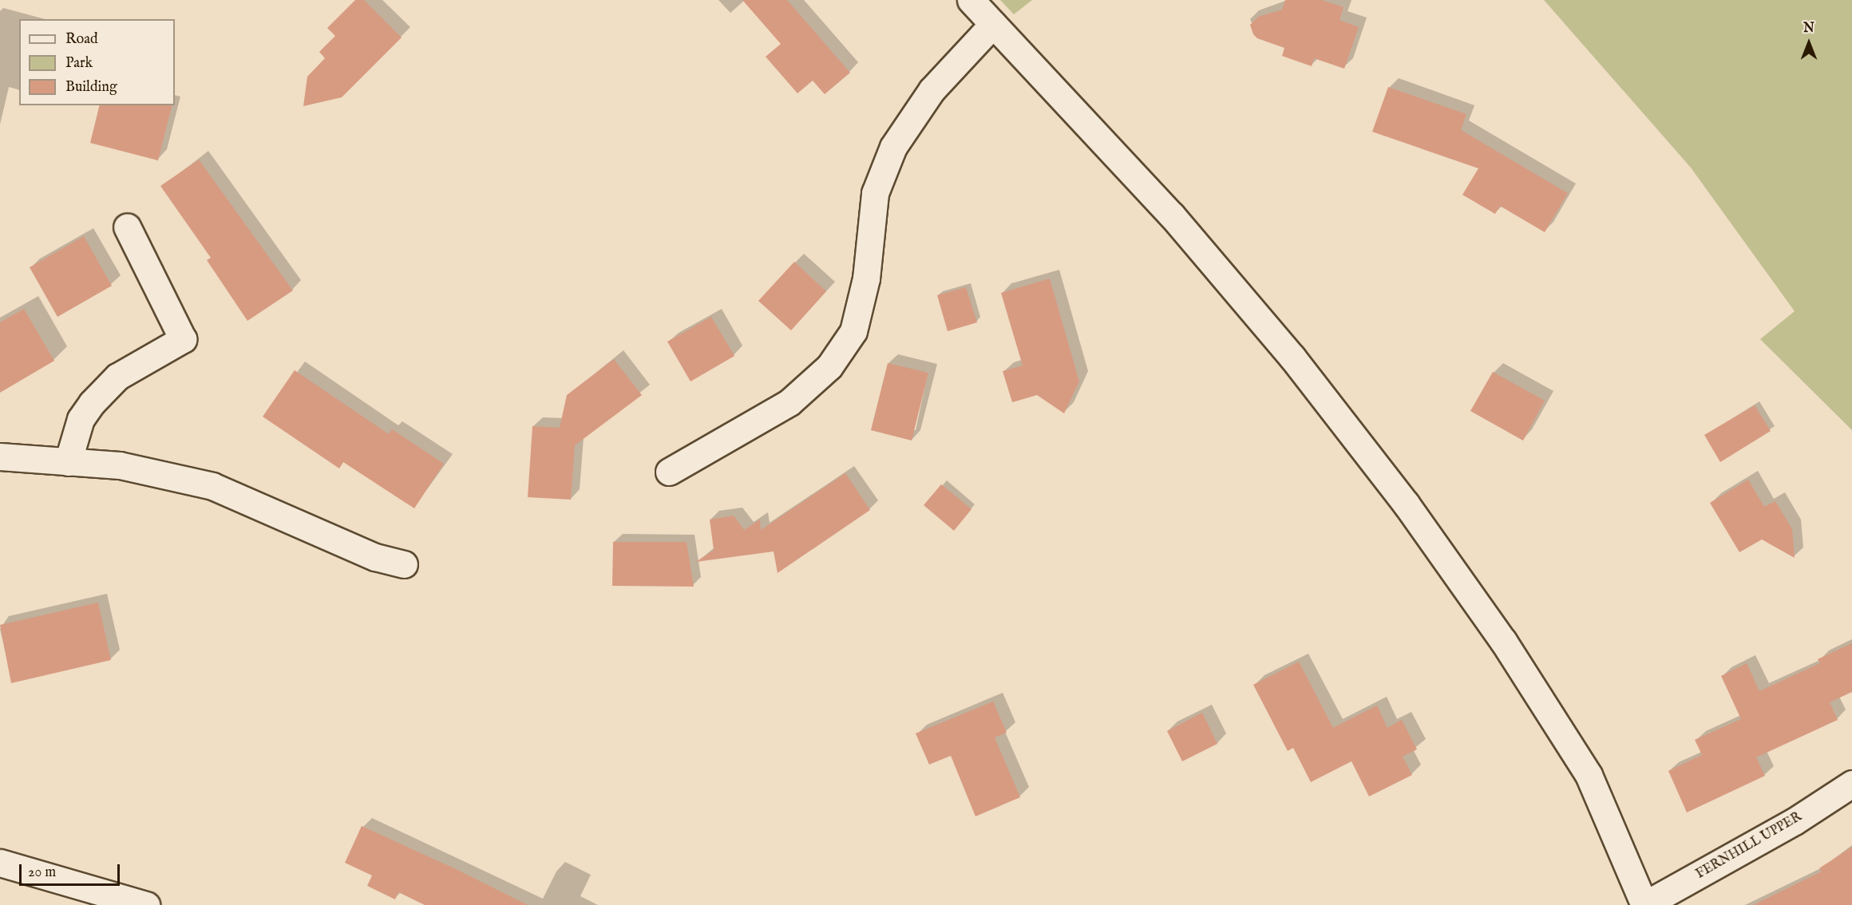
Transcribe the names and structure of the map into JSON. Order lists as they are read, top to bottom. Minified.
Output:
{"streets":{"street":["FERNHILL UPPER"]},"legend":["Road","Park","Building"],"scale_bar":"20 m","north":"top"}
